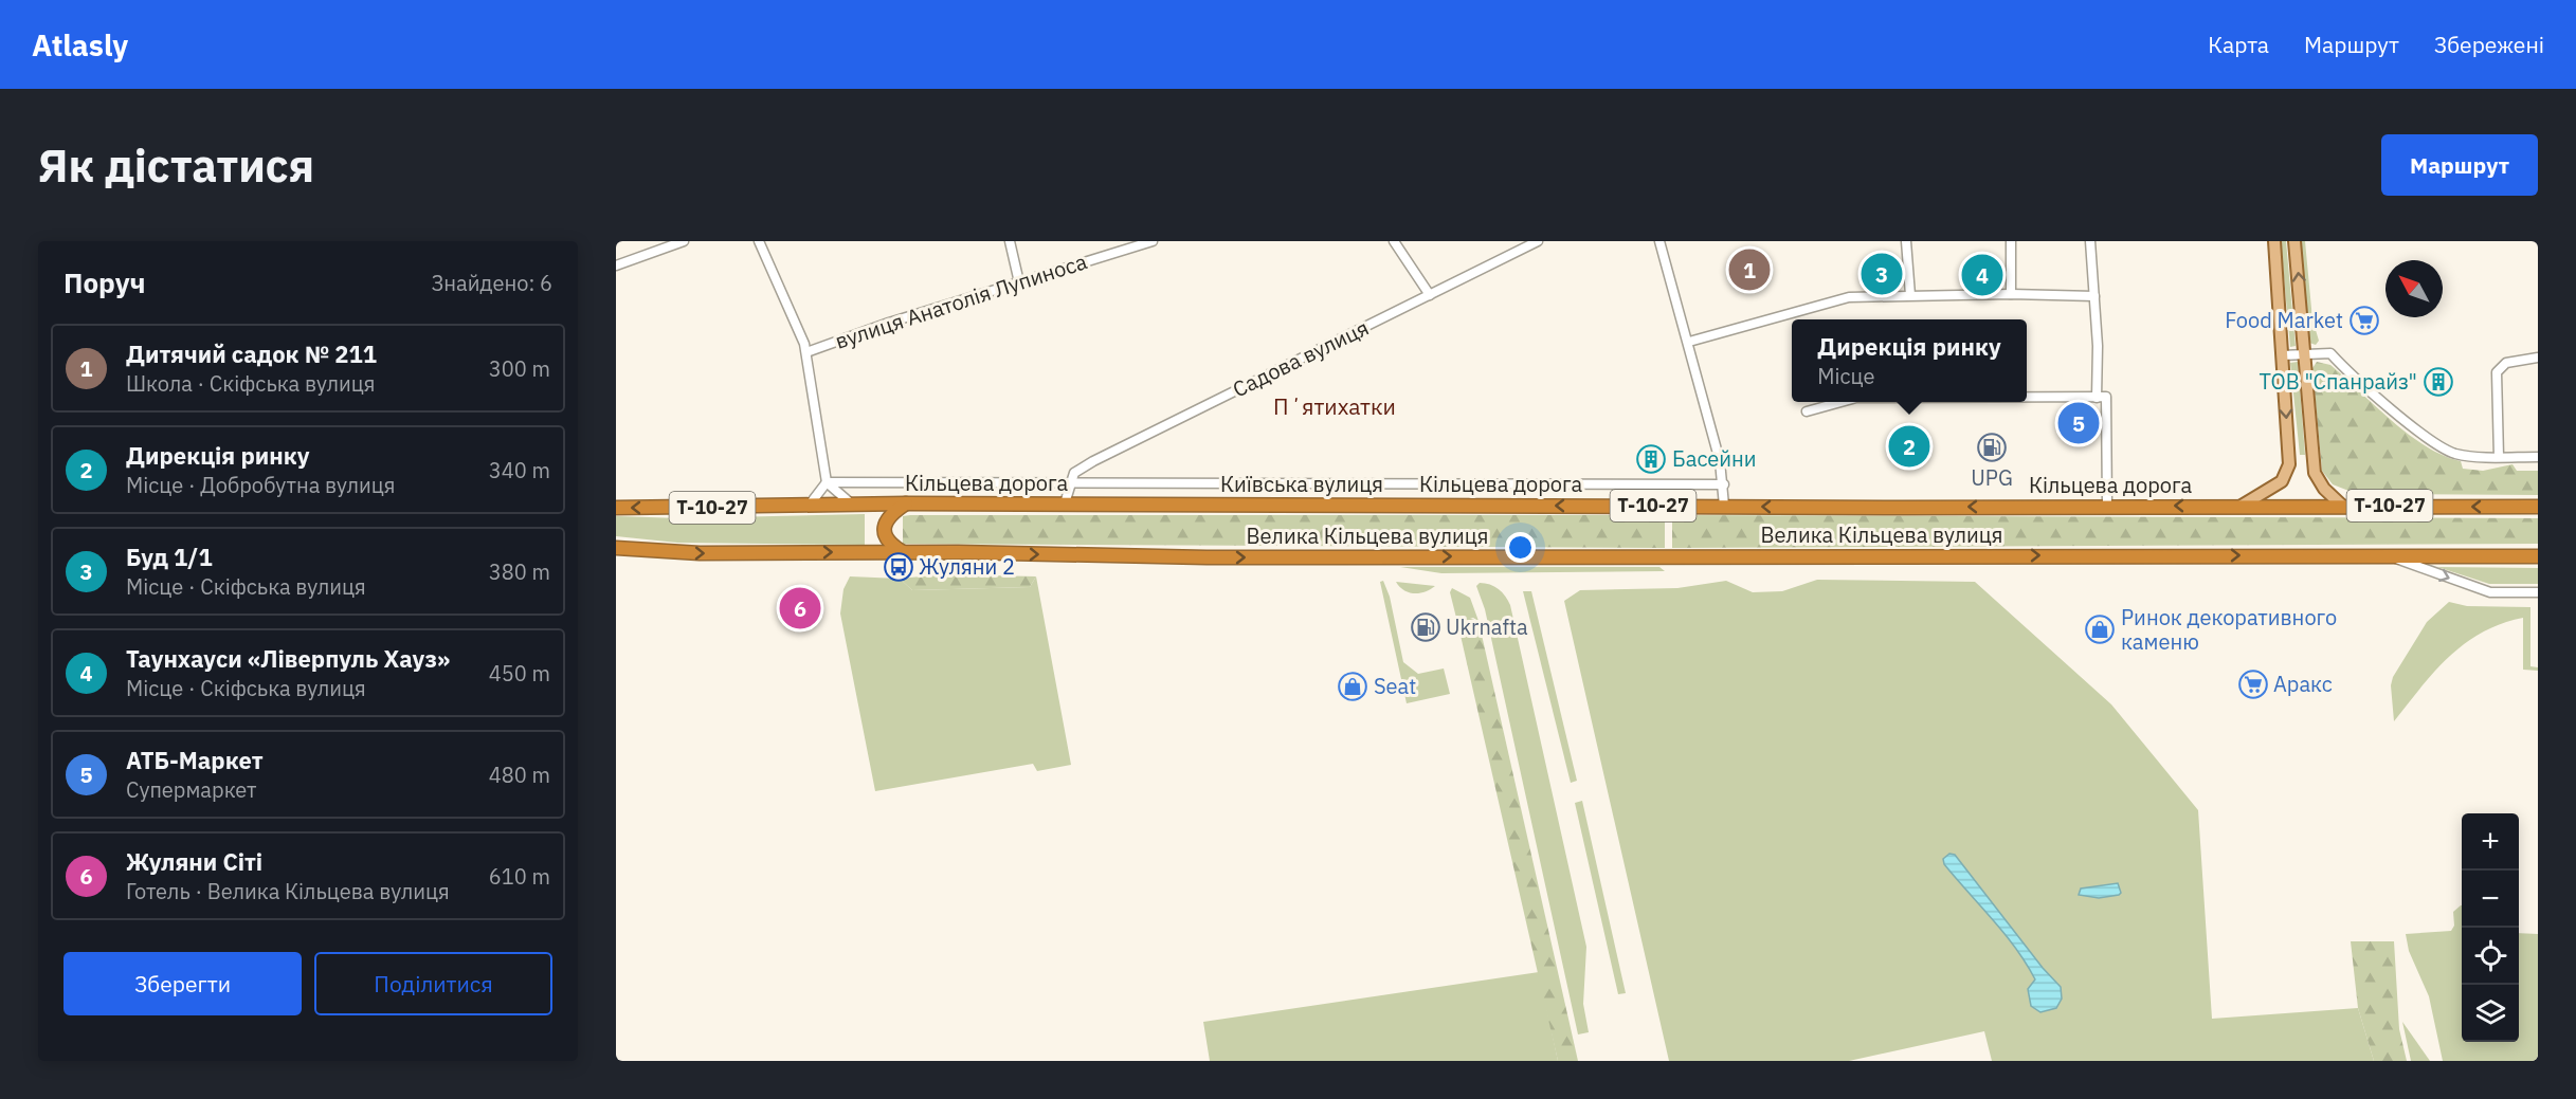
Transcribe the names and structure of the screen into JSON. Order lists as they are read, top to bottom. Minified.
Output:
{"streets":{"highway":["Кільцева дорога","Т-10-27","Велика Кільцева вулиця"],"street":["вулиця Анатолія Лупиноса","Садова вулиця","Київська вулиця"]},"crossings":[["Садова вулиця","Київська вулиця"],["Т-10-27","Велика Кільцева вулиця"]],"one_way":["Кільцева дорога","Велика Кільцева вулиця"],"districts":["Пʼятихатки"],"places":{"supermarket":["Food Market","Аракс"],"building":["ТОВ \"Спанрайз\"","Басейни"],"fuel station":["UPG","Ukrnafta"],"bus stop":["Жуляни 2"],"shop":["Ринок декоративного каменю","Seat"]},"north":"top left","page":{"header":"Atlasly","nav":["Карта","Маршрут","Збережені"],"buttons":["Маршрут",["Зберегти","Поділитися"]],"title":"Як дістатися","heading":["Поруч","Знайдено: 6"],"pins":["1","3","4","5","2","6"],"popup":["Дирекція ринку","Місце"],"list":[{"mark":"1","name":"Дитячий садок № 211","note":"Школа · Скіфська вулиця","value":"300 m"},{"mark":"2","name":"Дирекція ринку","note":"Місце · Добробутна вулиця","value":"340 m"},{"mark":"3","name":"Буд 1/1","note":"Місце · Скіфська вулиця","value":"380 m"},{"mark":"4","name":"Таунхауси «Ліверпуль Хауз»","note":"Місце · Скіфська вулиця","value":"450 m"},{"mark":"5","name":"АТБ-Маркет","note":"Супермаркет","value":"480 m"},{"mark":"6","name":"Жуляни Сіті","note":"Готель · Велика Кільцева вулиця","value":"610 m"}],"map_buttons":["+","−"]}}
